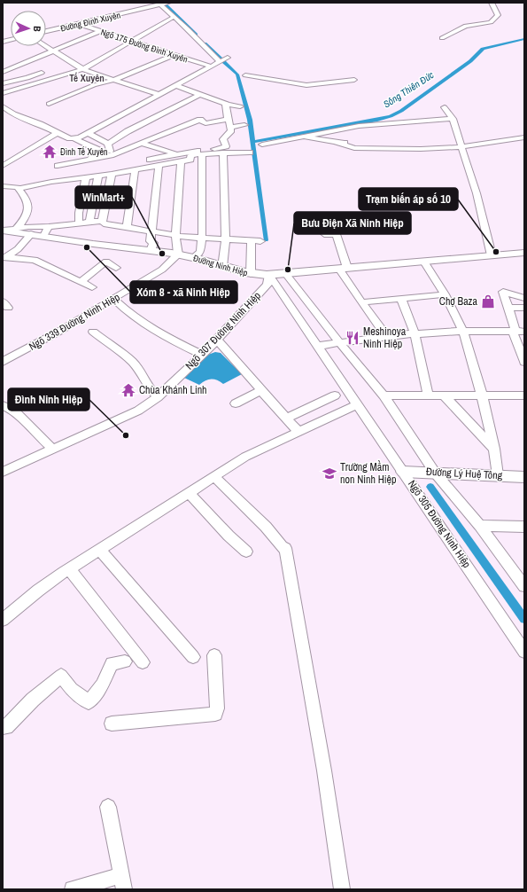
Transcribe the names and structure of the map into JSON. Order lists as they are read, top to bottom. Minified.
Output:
{"streets":{"main road":["Đường Ninh Hiệp","Đường Lý Huệ Tông"],"street":["Đường Đình Xuyên","Ngõ 175 Đường Đình Xuyên","Ngõ 339 Đường Ninh Hiệp","Ngõ 307 Đường Ninh Hiệp","Ngõ 305 Đường Ninh Hiệp"]},"crossings":[["Đường Đình Xuyên","Ngõ 175 Đường Đình Xuyên"],["Đường Ninh Hiệp","Ngõ 339 Đường Ninh Hiệp"],["Đường Ninh Hiệp","Ngõ 307 Đường Ninh Hiệp"],["Đường Ninh Hiệp","Ngõ 305 Đường Ninh Hiệp"],["Ngõ 307 Đường Ninh Hiệp","Ngõ 305 Đường Ninh Hiệp"],["Đường Lý Huệ Tông","Ngõ 305 Đường Ninh Hiệp"]],"districts":["Tế Xuyên"],"water":["Sông Thiên Đức"],"places":{"temple":["Đình Tế Xuyên","Chùa Khánh Linh"],"other":["Xóm 8 - xã Ninh Hiệp","Trạm biến áp số 10","WinMart+","Bưu Điện Xã Ninh Hiệp","Đình Ninh Hiệp"],"shop":["Chợ Baza"],"restaurant":["Meshinoya Ninh Hiệp"],"school or university":["Trường Mầm non Ninh Hiệp"]},"north":"right"}
